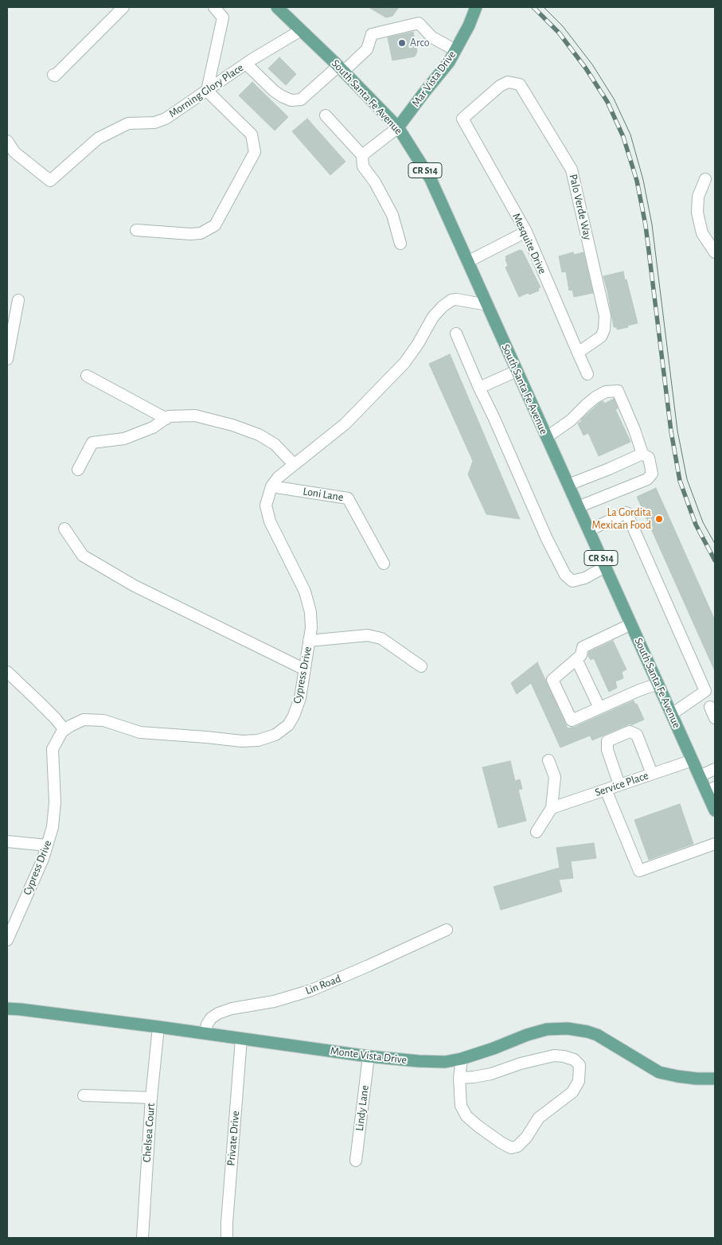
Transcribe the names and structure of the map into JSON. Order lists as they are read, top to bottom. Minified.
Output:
{"streets":{"main road":["Mar Vista Drive","South Santa Fe Avenue","CR S14","Monte Vista Drive"],"street":["Morning Glory Place","Palo Verde Way","Mesquite Drive","Loni Lane","Cypress Drive","Service Place","Lin Road","Lindy Lane","Chelsea Court","Private Drive"]},"crossings":[["Mar Vista Drive","South Santa Fe Avenue"],["Morning Glory Place","South Santa Fe Avenue"],["South Santa Fe Avenue","Cypress Drive"],["South Santa Fe Avenue","Service Place"],["Palo Verde Way","Mesquite Drive"],["Loni Lane","Cypress Drive"],["Lin Road","Monte Vista Drive"],["Monte Vista Drive","Lindy Lane"],["Monte Vista Drive","Chelsea Court"],["Monte Vista Drive","Private Drive"]],"places":["Arco","La Gordita Mexican Food"]}
